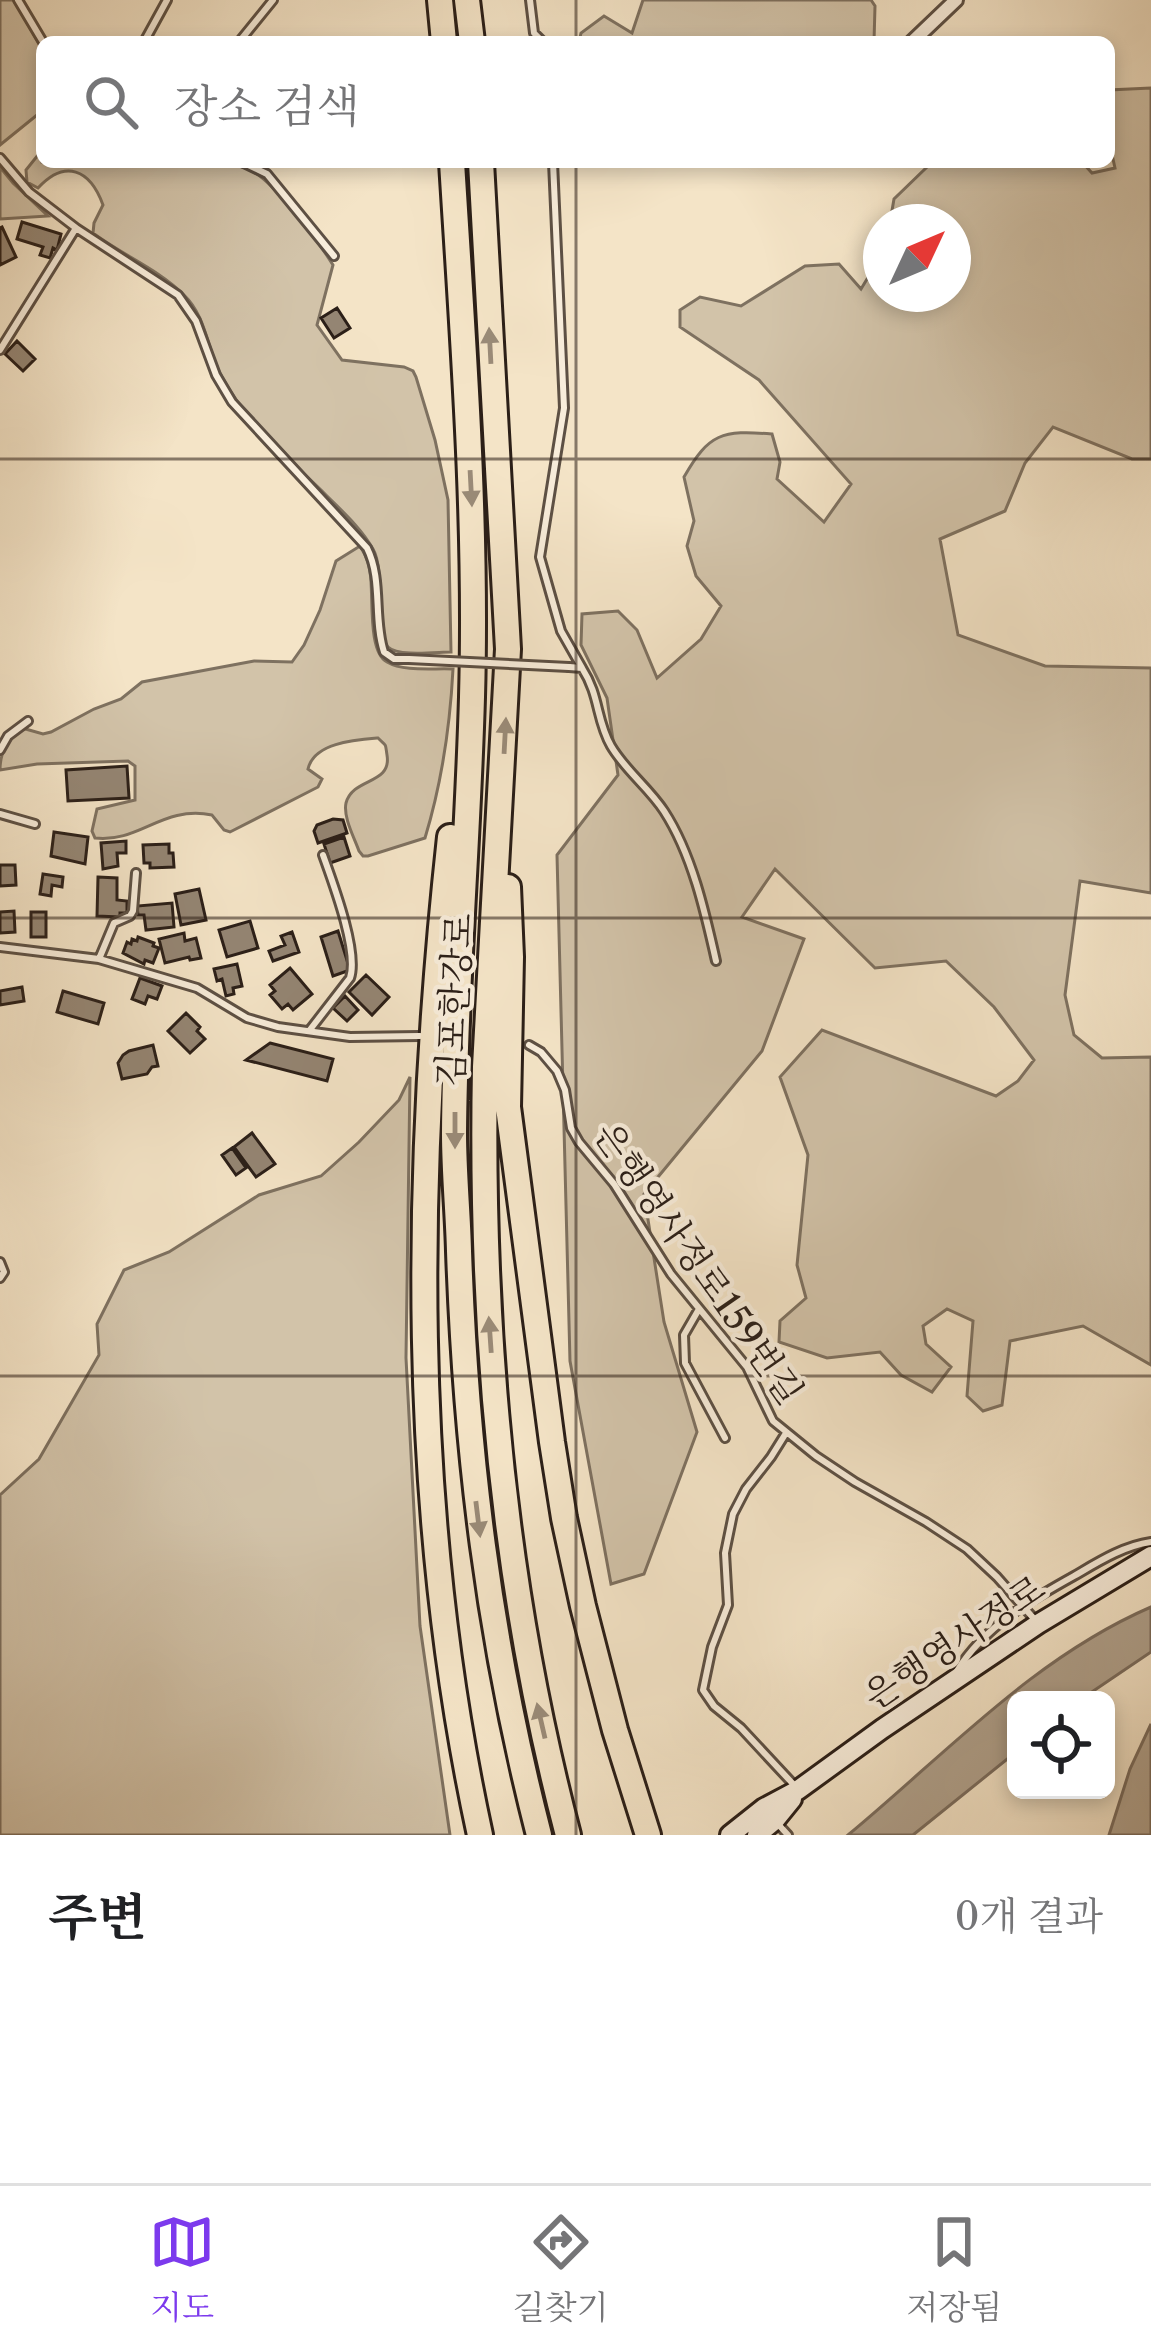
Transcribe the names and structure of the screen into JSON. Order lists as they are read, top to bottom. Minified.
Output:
{"streets":{"highway":["김포한강로"],"street":["은행영사정로"],"lane":["은행영사정로159번길"]},"crossings":[["은행영사정로159번길","은행영사정로"]],"north":"top right","page":{"search":"장소 검색","heading":["주변","0개 결과"],"nav":["지도","길찾기","저장됨"]}}
